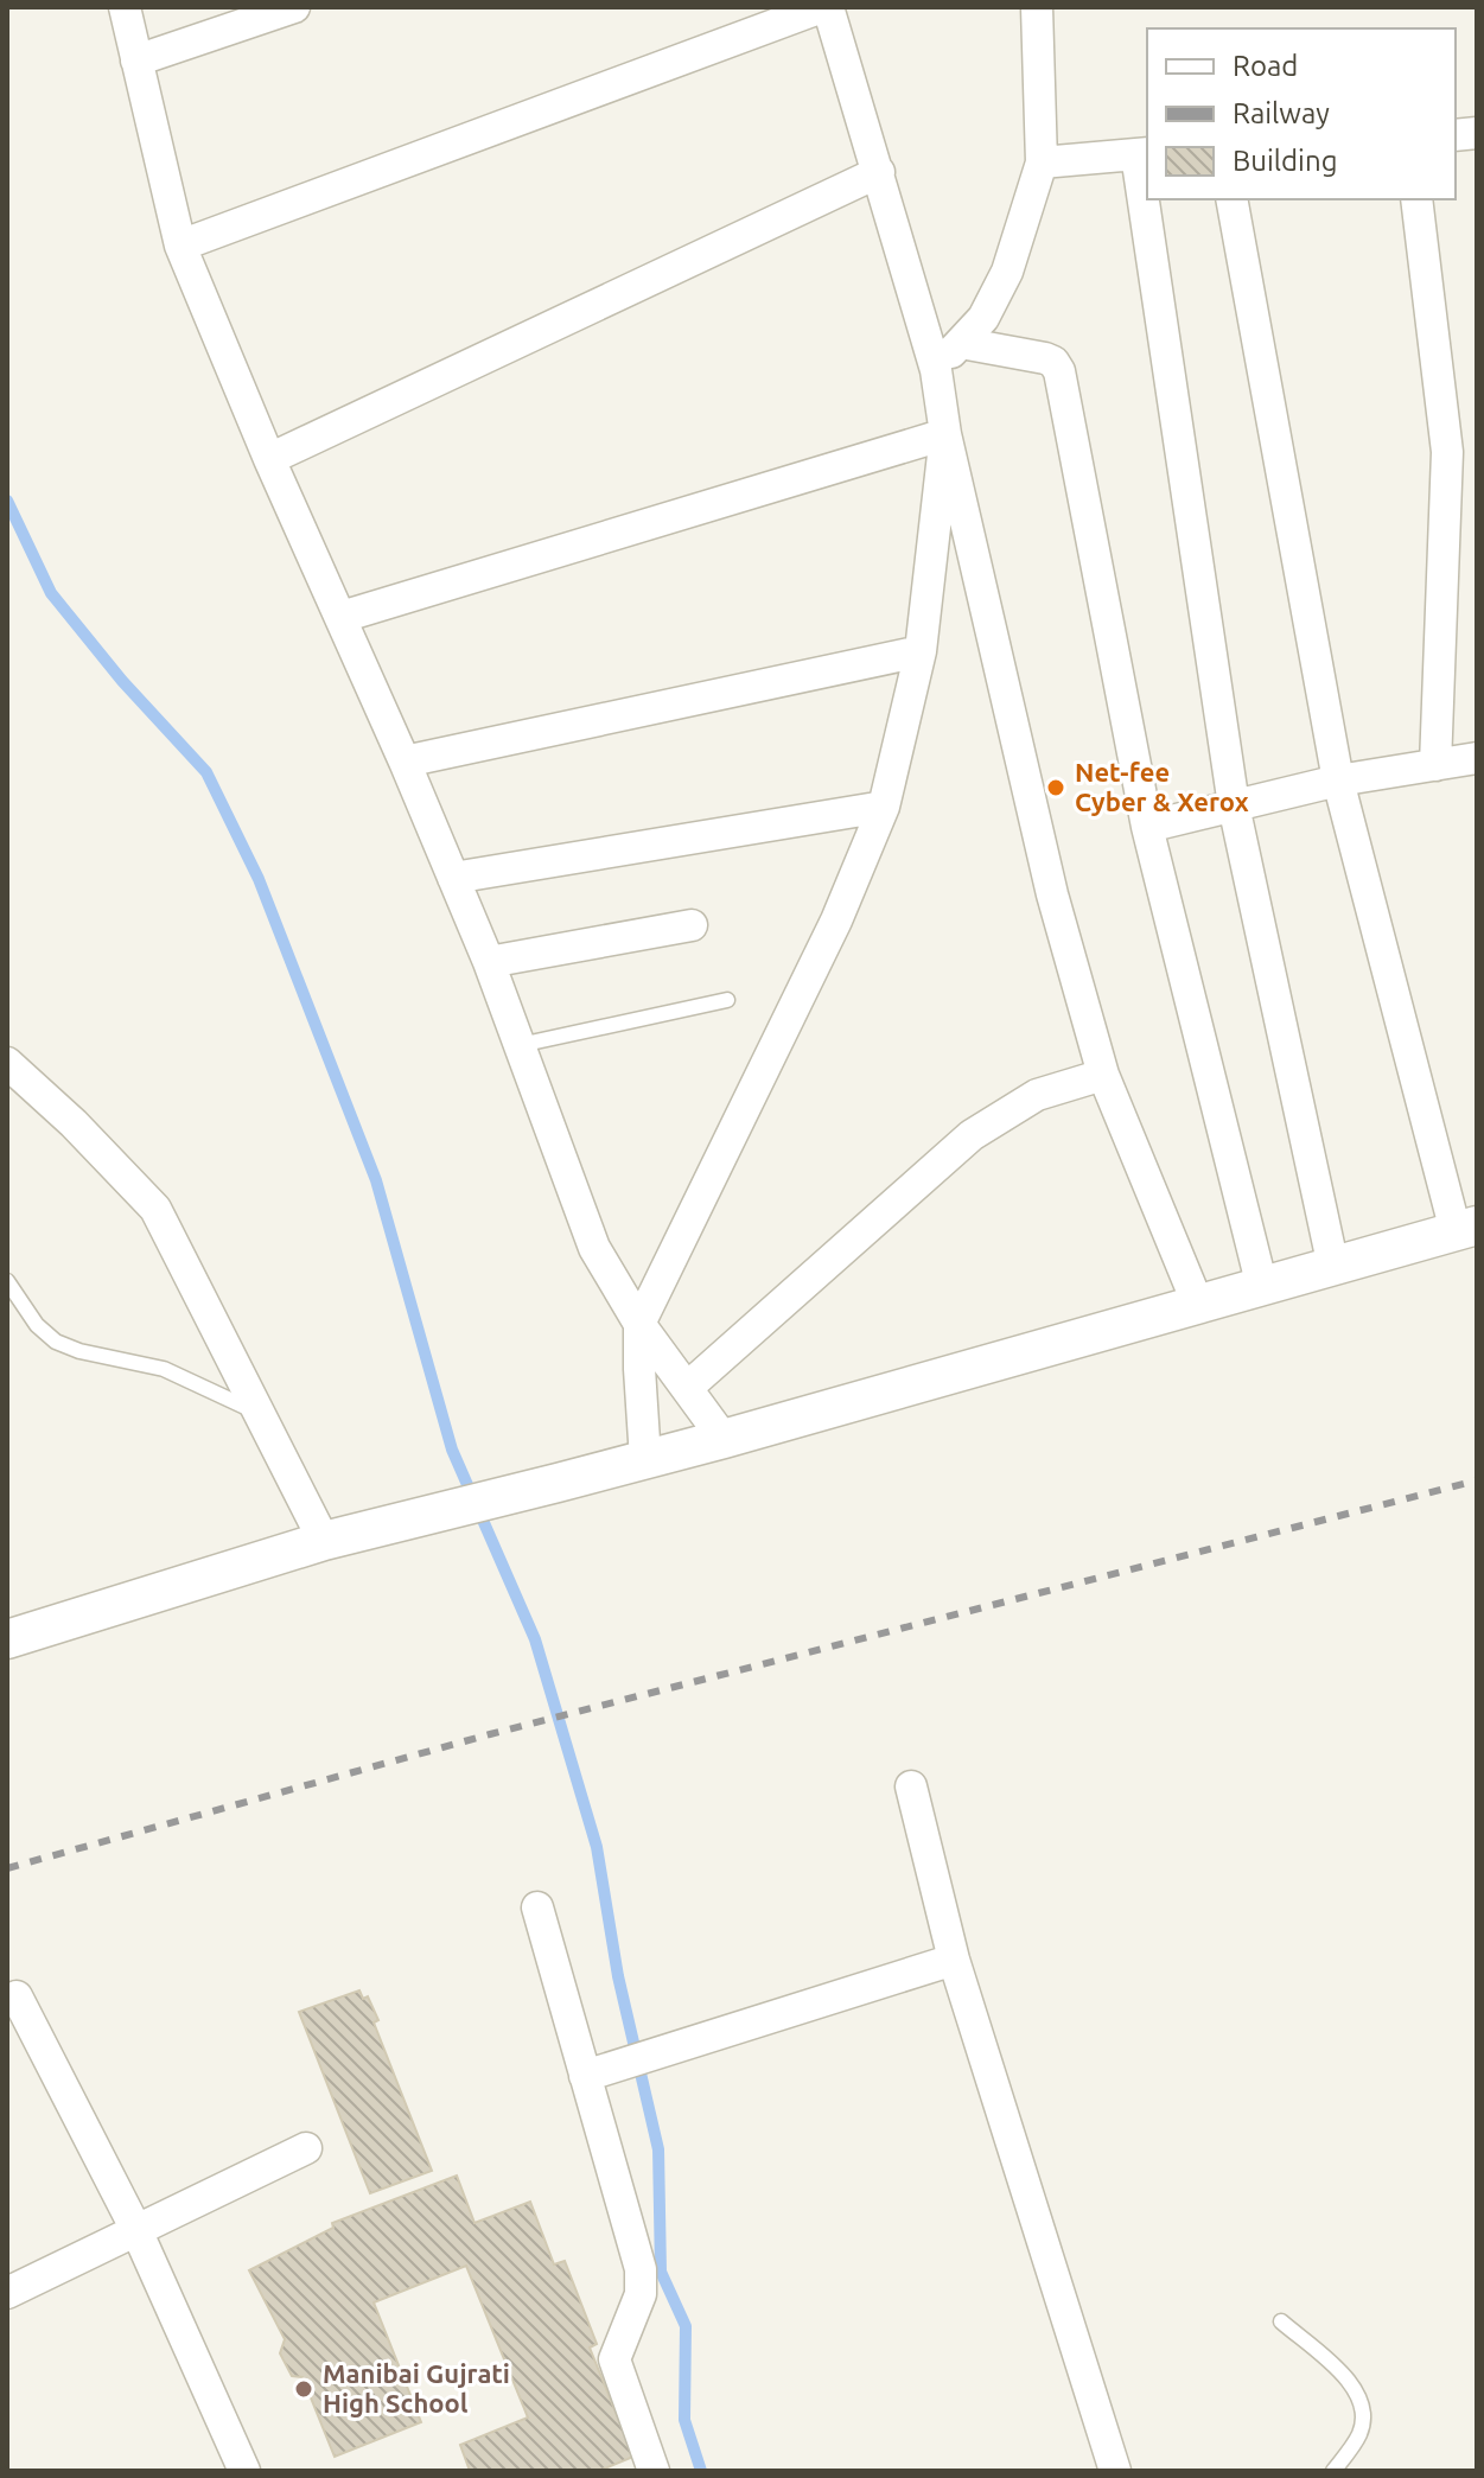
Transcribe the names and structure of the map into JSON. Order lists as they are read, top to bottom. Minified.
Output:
{"places":["Net-fee Cyber & Xerox","Manibai Gujrati High School"],"legend":["Road","Railway","Building"]}
